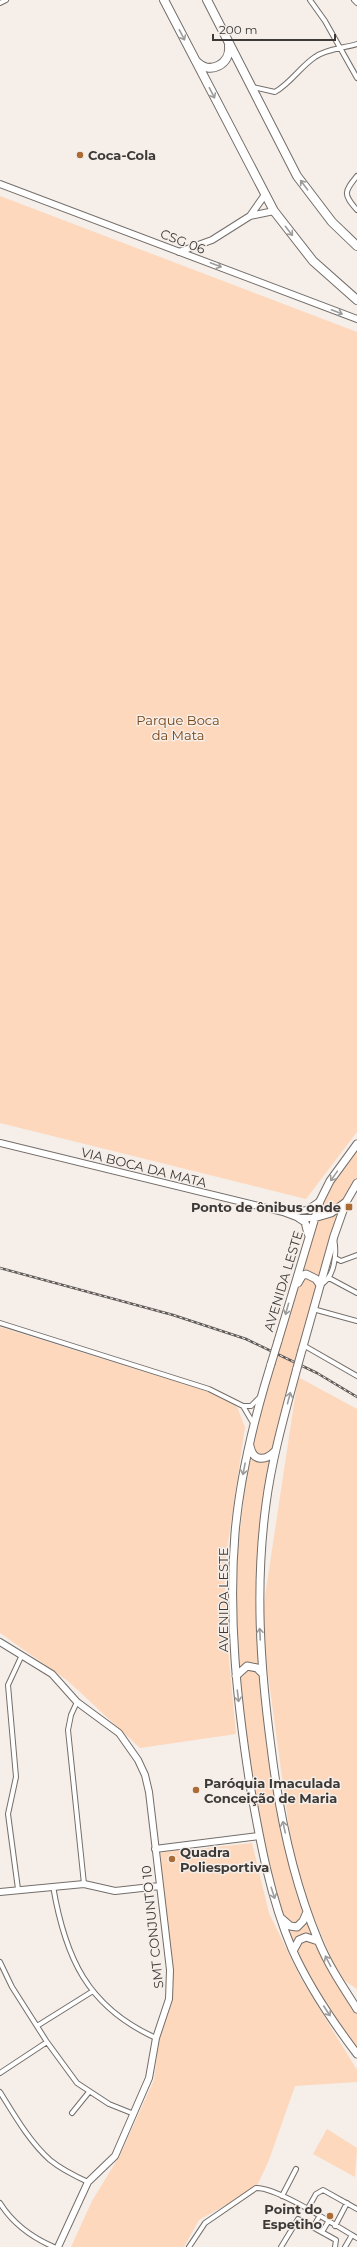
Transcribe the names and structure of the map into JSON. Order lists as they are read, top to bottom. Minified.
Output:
{"streets":{"main road":["AVENIDA LESTE"],"street":["CSG 06","VIA BOCA DA MATA","SMT CONJUNTO 10"]},"crossings":[["VIA BOCA DA MATA","AVENIDA LESTE"]],"one_way":["CSG 06"],"parks":["Parque Boca da Mata"],"places":{"other":["Coca-Cola","Paróquia Imaculada Conceição de Maria","Quadra Poliesportiva","Point do Espetiho"],"transit":["Ponto de ônibus onde"]},"scale_bar":"200 m"}
